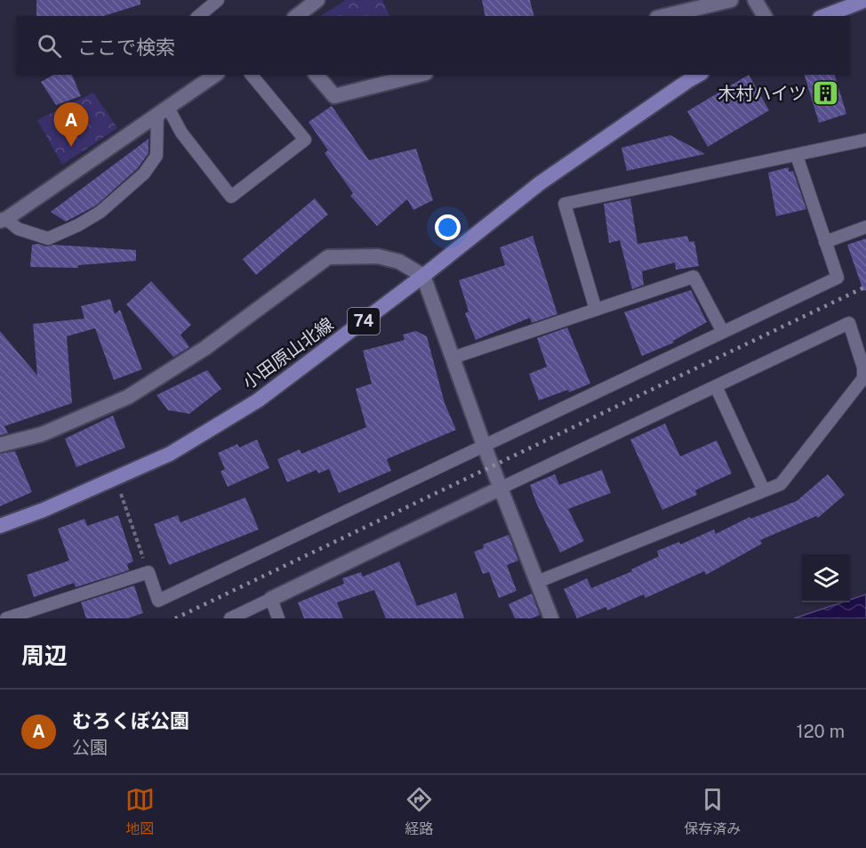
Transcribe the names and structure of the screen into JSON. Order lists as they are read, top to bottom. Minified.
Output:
{"streets":{"main road":["74","小田原山北線"]},"places":{"building":["木村ハイツ"]},"page":{"search":"ここで検索","pins":"A","heading":"周辺","list":[{"mark":"A","name":"むろくぼ公園","note":"公園","value":"120 m"}],"nav":["地図","経路","保存済み"]}}
